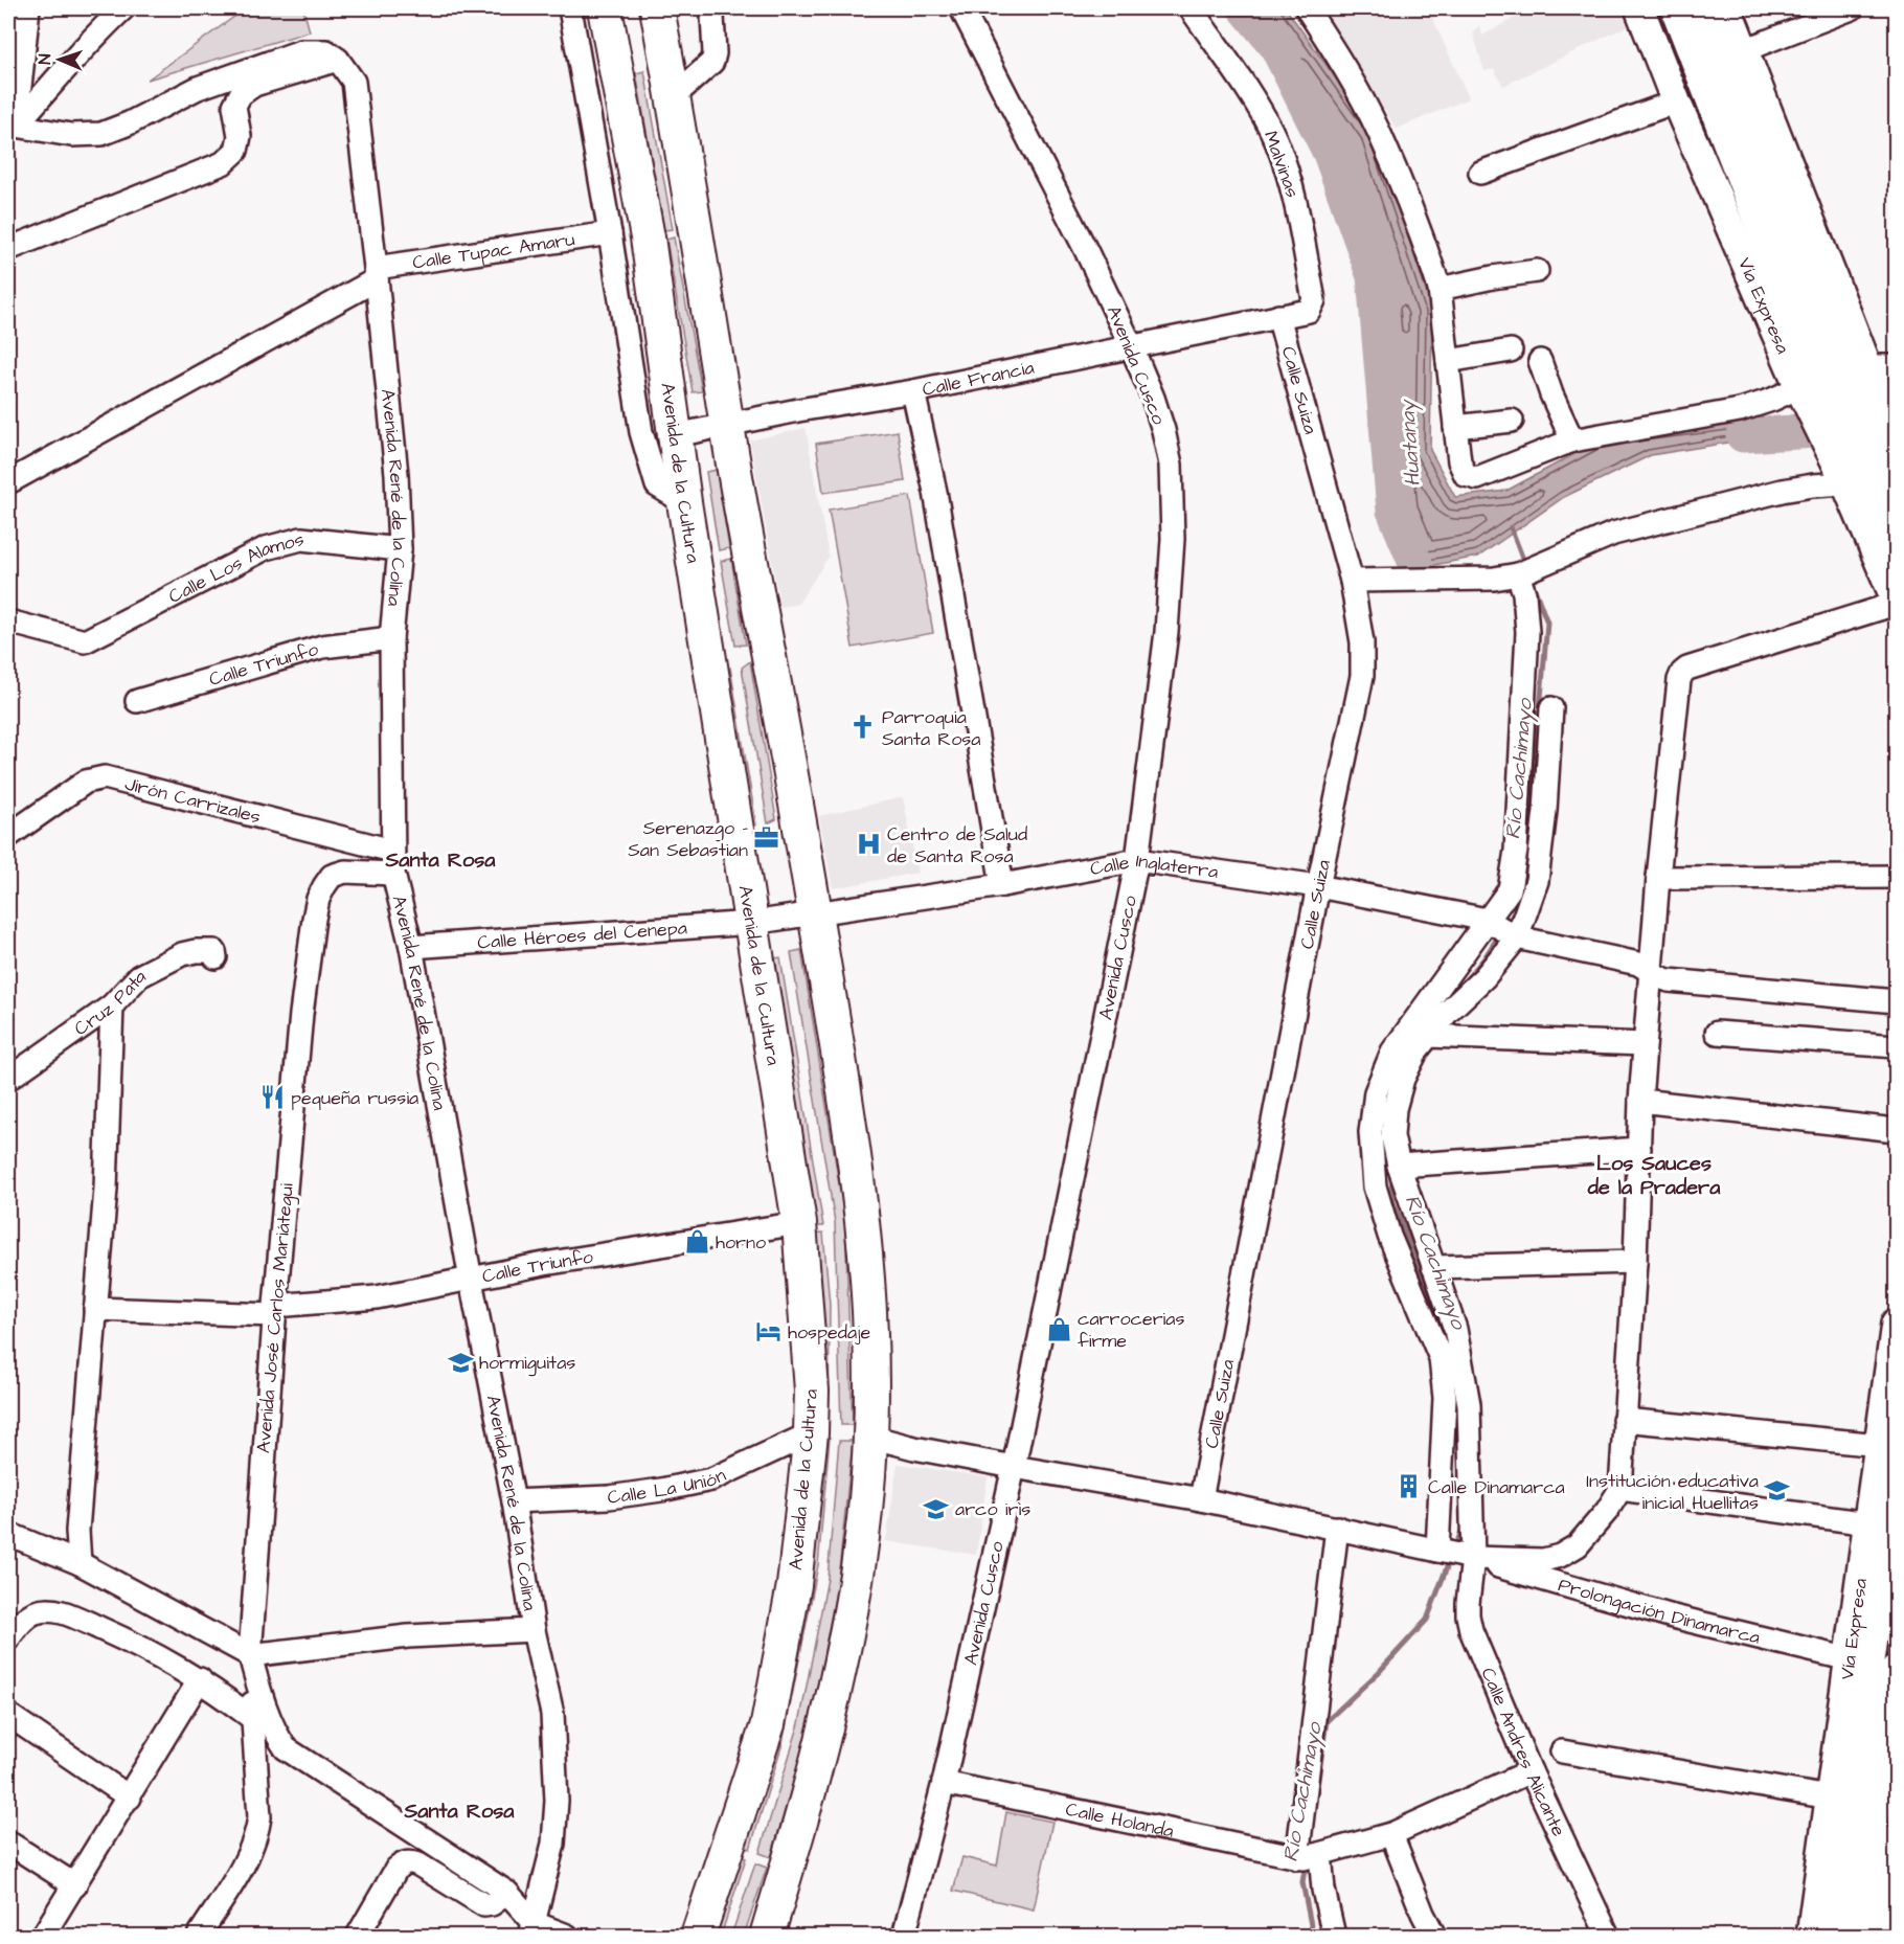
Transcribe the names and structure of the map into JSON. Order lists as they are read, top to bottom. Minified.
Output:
{"streets":{"highway":["Avenida de la Cultura"],"main road":["Vía Expresa"],"street":["Malvinas","Calle Tupac Amaru","Avenida Cusco","Calle Francia","Calle Suiza","Avenida René de la Colina","Calle Los Alamos","Calle Triunfo","Jirón Carrizales","Calle Inglaterra","Calle Héroes del Cenepa","Cruz Pata","Avenida José Carlos Mariátegui","Calle La Unión","Prolongación Dinamarca","Calle Andres Alicante","Calle Holanda"]},"crossings":[["Malvinas","Calle Francia"],["Malvinas","Calle Suiza"],["Calle Tupac Amaru","Avenida René de la Colina"],["Vía Expresa","Prolongación Dinamarca"],["Avenida Cusco","Calle Francia"],["Avenida Cusco","Calle Inglaterra"],["Avenida Cusco","Calle Holanda"],["Calle Francia","Calle Suiza"],["Calle Francia","Avenida de la Cultura"],["Calle Suiza","Calle Inglaterra"],["Avenida de la Cultura","Calle Triunfo"],["Avenida de la Cultura","Calle Héroes del Cenepa"],["Avenida de la Cultura","Calle La Unión"],["Avenida René de la Colina","Calle Los Alamos"],["Avenida René de la Colina","Calle Triunfo"],["Avenida René de la Colina","Jirón Carrizales"],["Avenida René de la Colina","Calle Héroes del Cenepa"],["Avenida René de la Colina","Avenida José Carlos Mariátegui"],["Avenida René de la Colina","Calle La Unión"],["Calle Triunfo","Avenida José Carlos Mariátegui"],["Calle Inglaterra","Calle Héroes del Cenepa"],["Prolongación Dinamarca","Calle Andres Alicante"]],"districts":["Santa Rosa","Los Sauces de la Pradera","Santa Rosa"],"water":["Huatanay","Río Cachimayo"],"places":{"church":["Parroquia Santa Rosa"],"office":["Serenazgo - San Sebastian"],"hospital":["Centro de Salud de Santa Rosa"],"restaurant":["pequeña russia"],"shop":["horno","carrocerias firme"],"hotel":["hospedaje"],"school or university":["hormiguitas","Institución educativa inicial Huellitas","arco iris"],"building":["Calle Dinamarca"]},"north":"left"}
